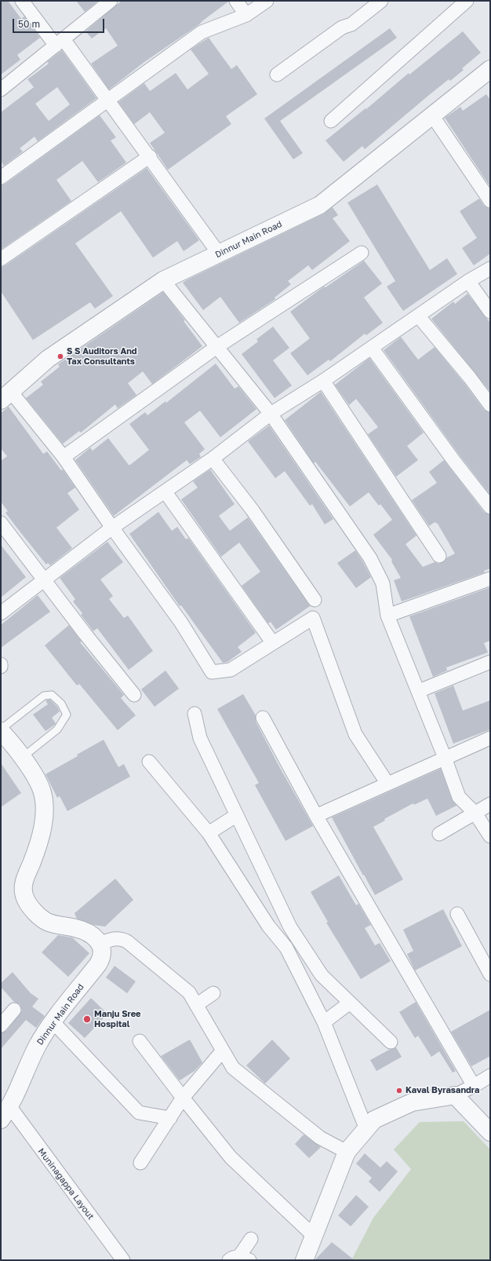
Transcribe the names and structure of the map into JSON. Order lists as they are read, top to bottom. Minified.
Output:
{"streets":{"street":["Dinnur Main Road","Muninagappa Layout"]},"crossings":[["Dinnur Main Road","Muninagappa Layout"]],"places":["S S Auditors And Tax Consultants","Manju Sree Hospital","Kaval Byrasandra"],"scale_bar":"50 m"}
